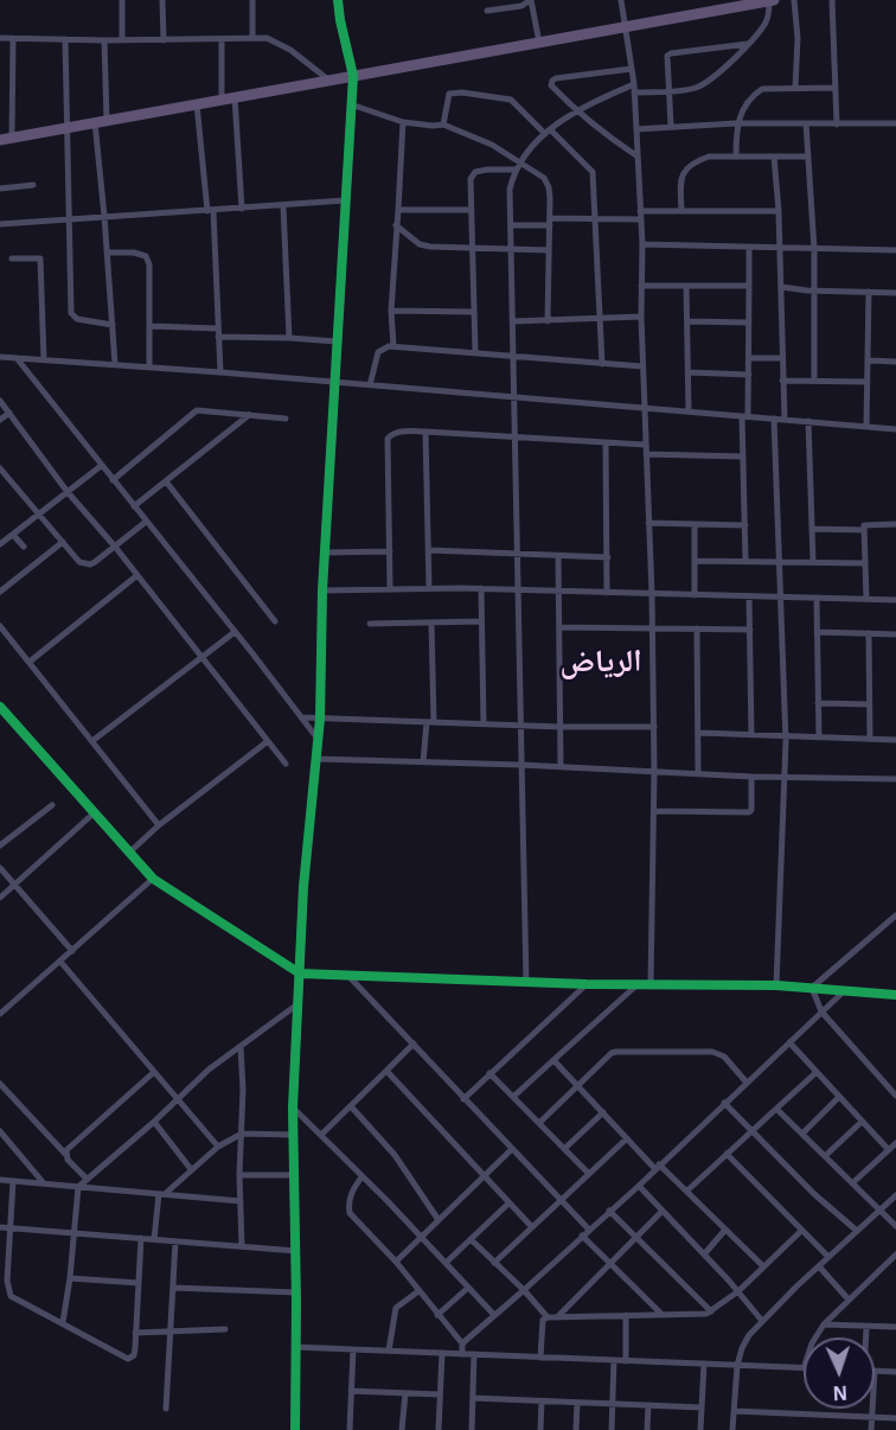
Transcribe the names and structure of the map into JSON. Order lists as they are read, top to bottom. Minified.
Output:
{"districts":["الرياض"],"north":"bottom"}
